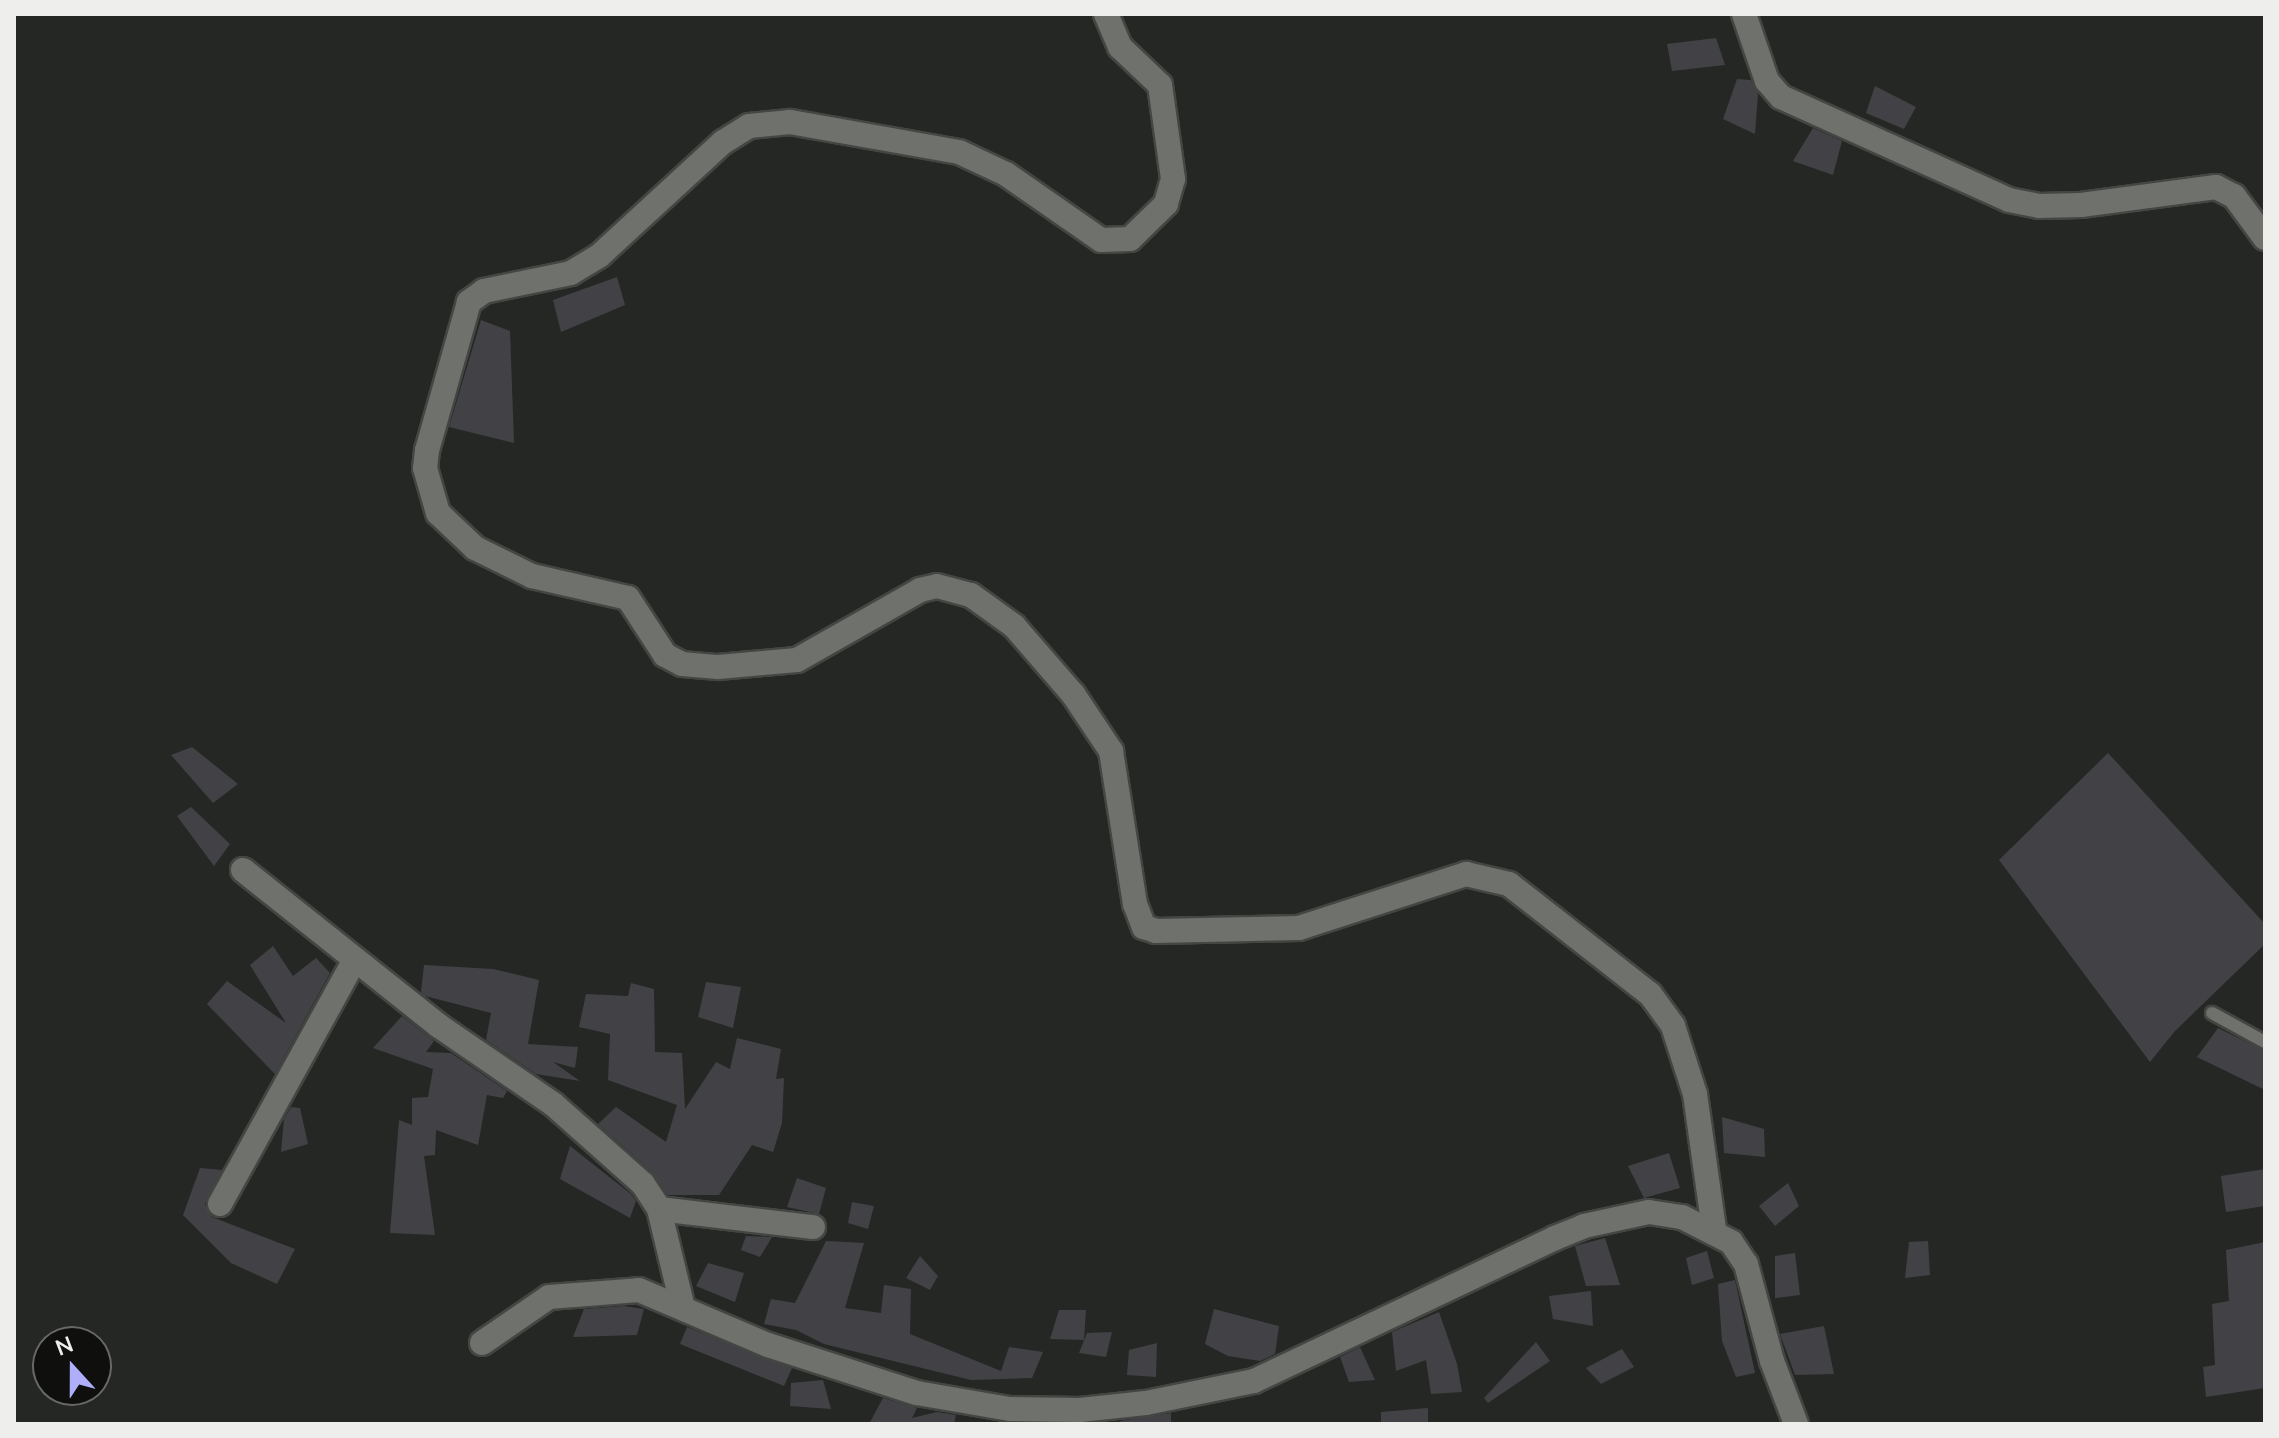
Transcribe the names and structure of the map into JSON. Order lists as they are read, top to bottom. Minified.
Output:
{"north":"top"}
